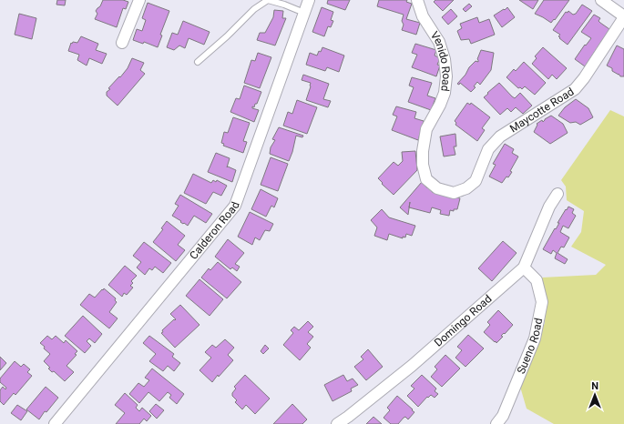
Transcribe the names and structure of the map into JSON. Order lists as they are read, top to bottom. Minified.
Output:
{"streets":{"street":["Venido Road","Maycotte Road","Calderon Road","Domingo Road","Sueno Road"]},"crossings":[["Venido Road","Maycotte Road"],["Domingo Road","Sueno Road"]],"north":"top"}
